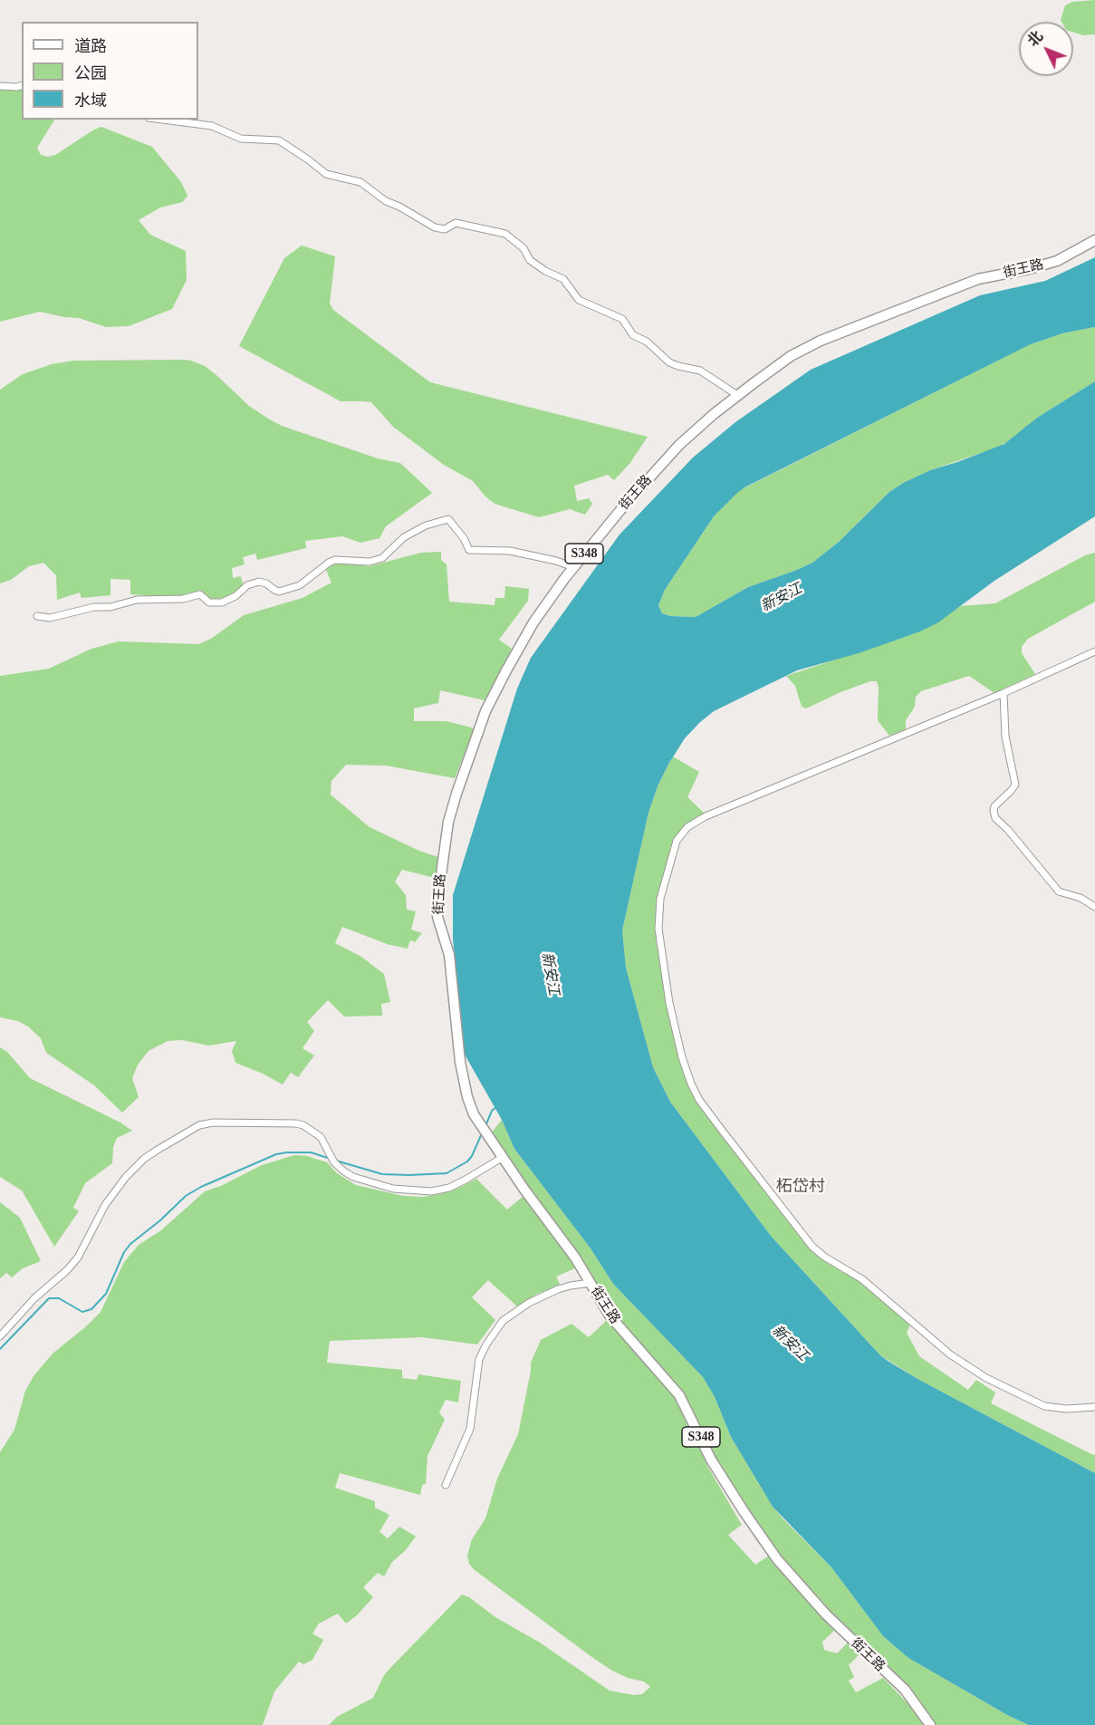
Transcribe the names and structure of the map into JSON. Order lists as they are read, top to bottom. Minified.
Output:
{"streets":{"main road":["街王路","S348"]},"districts":["柘岱村"],"water":["新安江"],"legend":["道路","公园","水域"],"north":"top left"}
